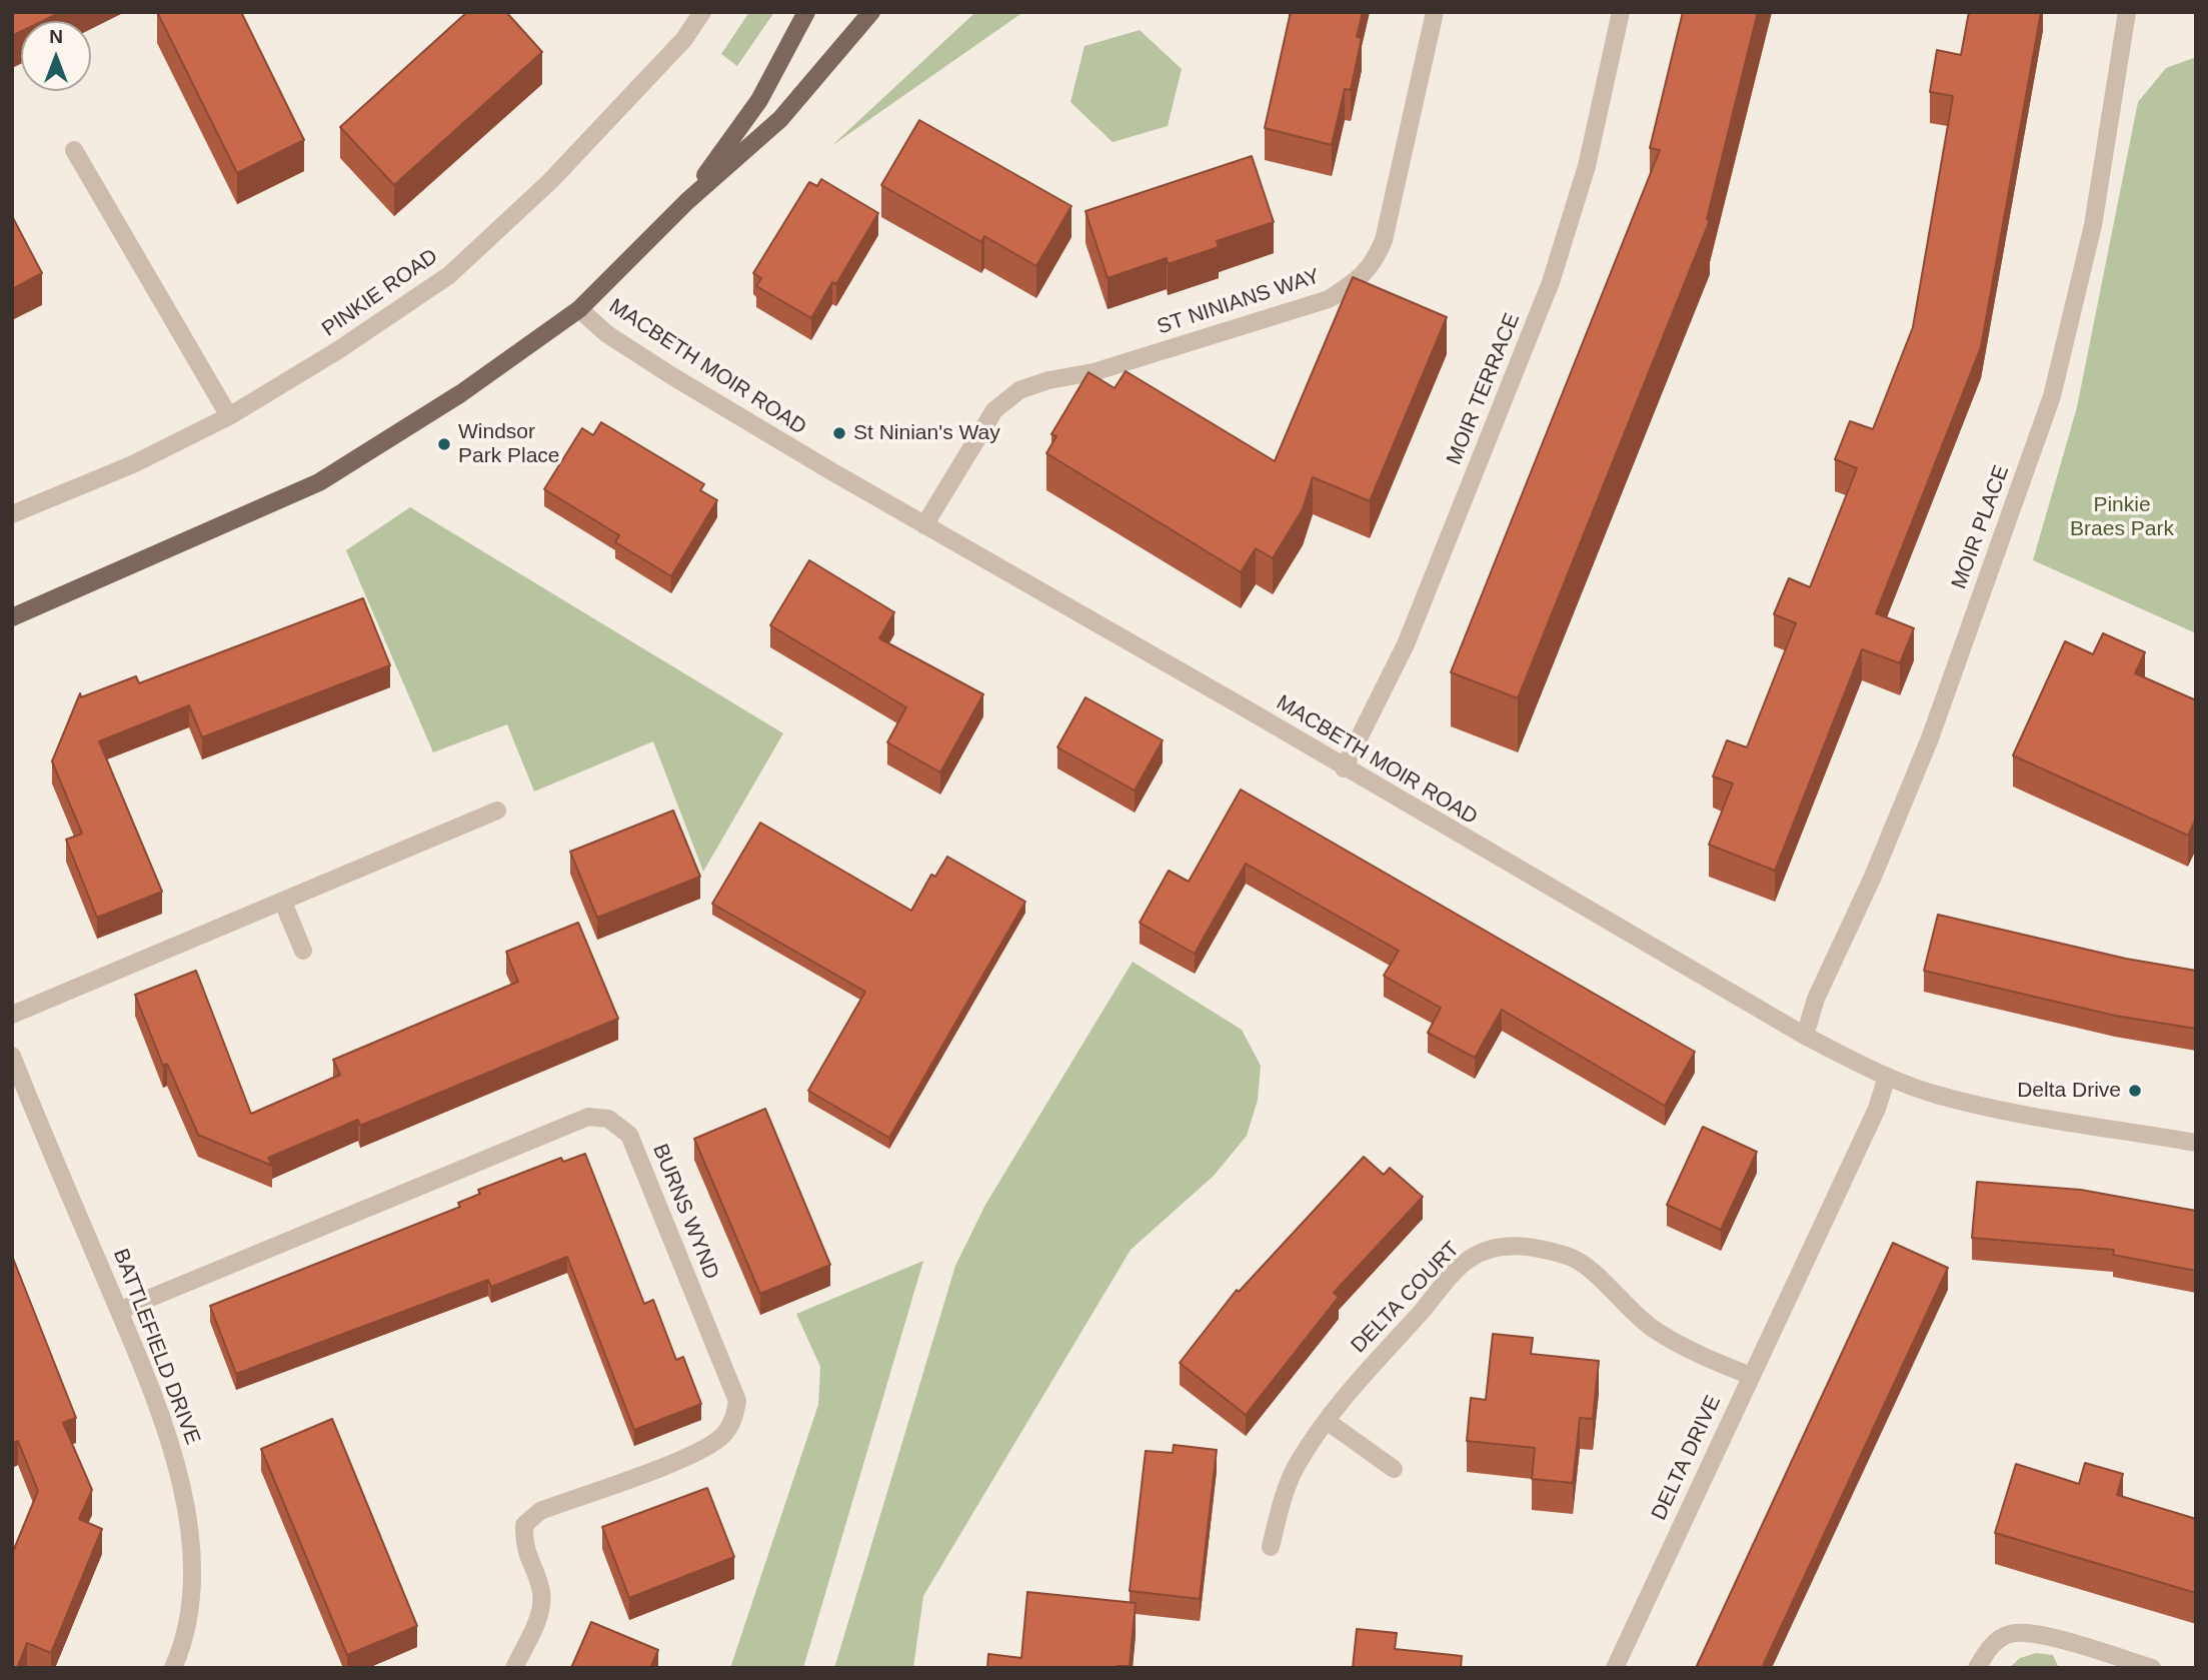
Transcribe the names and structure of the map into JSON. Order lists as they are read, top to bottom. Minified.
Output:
{"streets":{"street":["PINKIE ROAD","ST NINIANS WAY","MACBETH MOIR ROAD","MOIR TERRACE","MOIR PLACE","BURNS WYND","DELTA COURT","BATTLEFIELD DRIVE","DELTA DRIVE"]},"crossings":[["ST NINIANS WAY","MACBETH MOIR ROAD"],["MACBETH MOIR ROAD","MOIR TERRACE"],["MACBETH MOIR ROAD","MOIR PLACE"],["MACBETH MOIR ROAD","DELTA DRIVE"],["BURNS WYND","BATTLEFIELD DRIVE"],["DELTA COURT","DELTA DRIVE"]],"parks":["Pinkie Braes Park"],"places":["St Ninian's Way","Windsor Park Place","Delta Drive"],"north":"top"}
